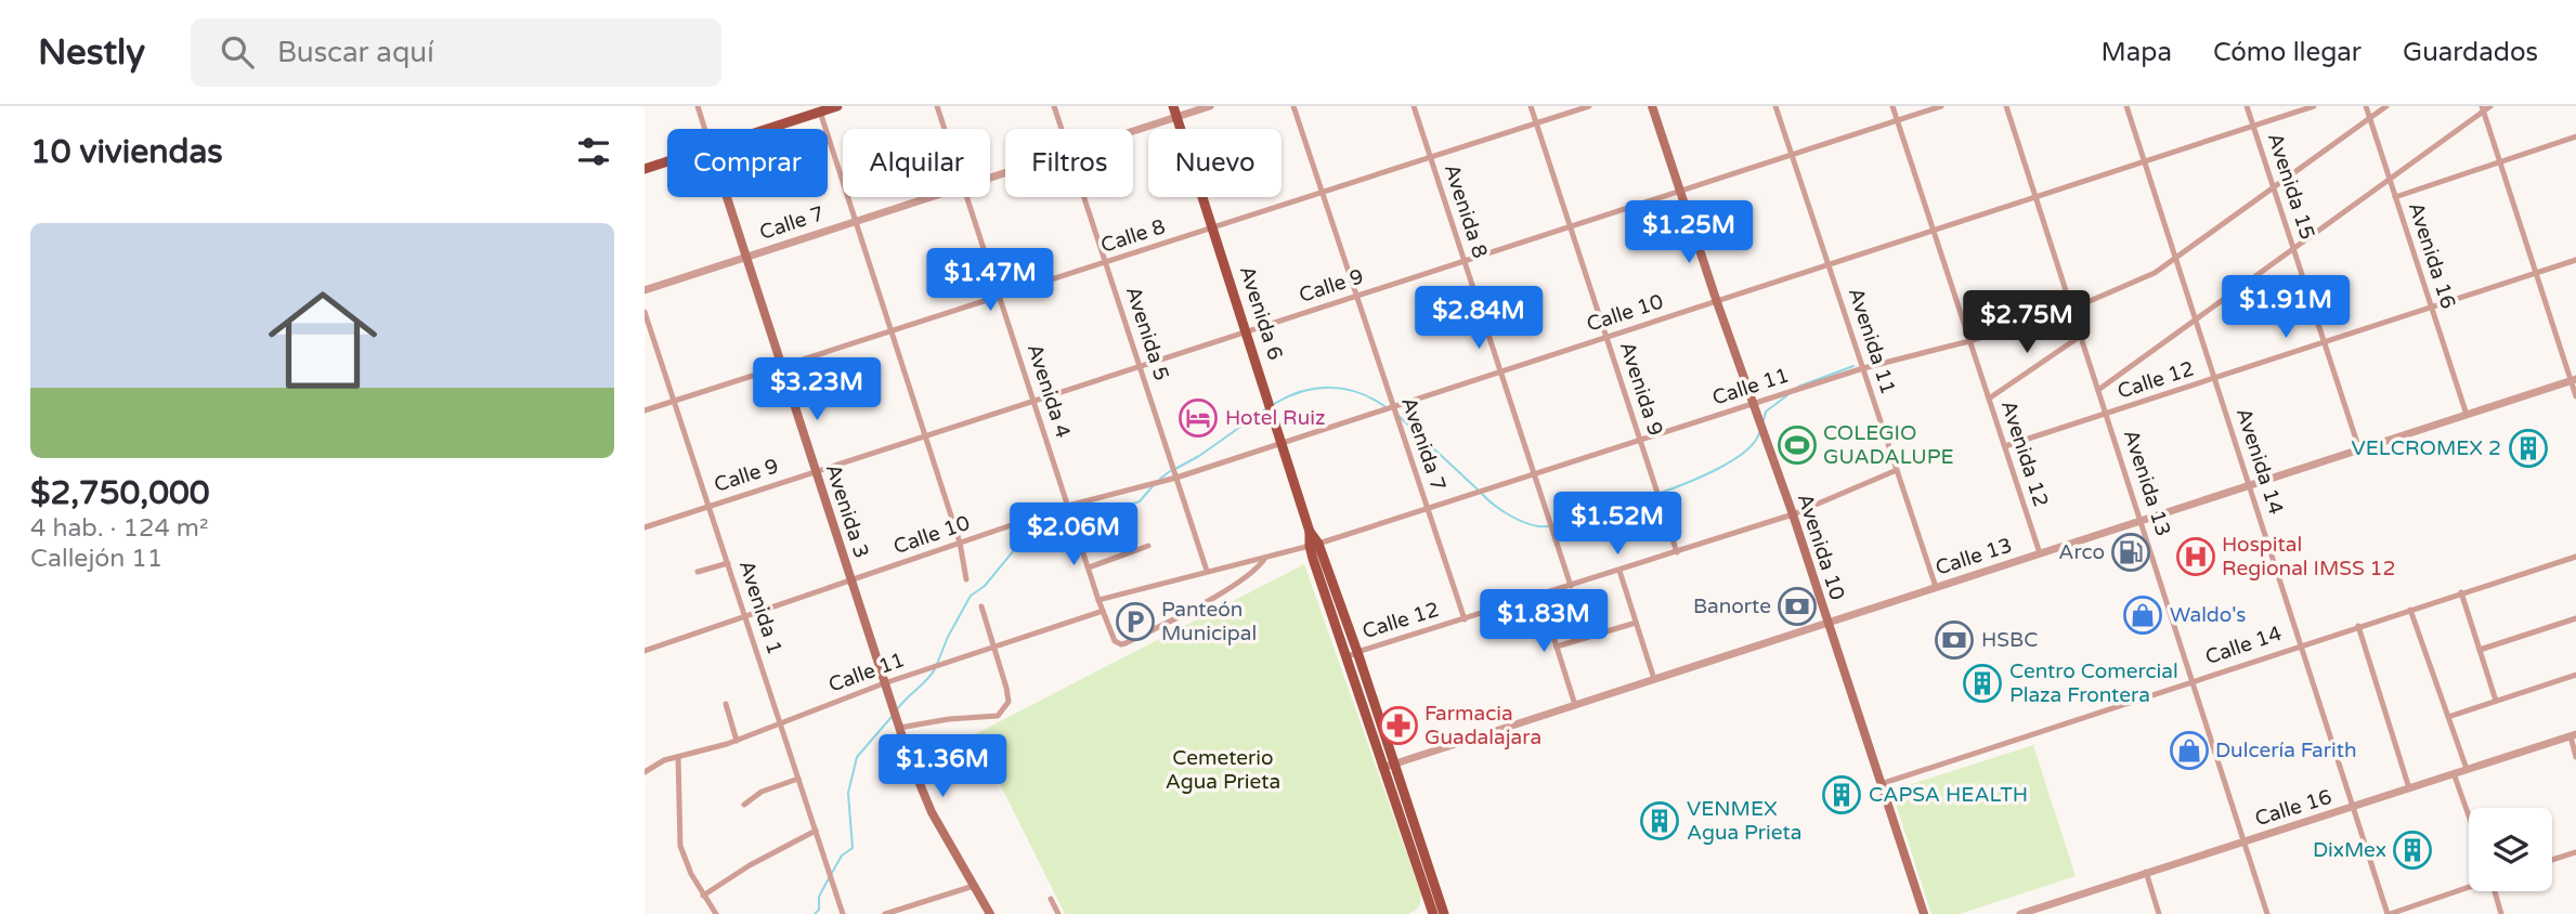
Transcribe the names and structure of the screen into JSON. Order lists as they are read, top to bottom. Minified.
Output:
{"streets":{"main road":["Avenida 6","Avenida 3","Avenida 10"],"street":["Avenida 15","Avenida 8","Calle 7","Calle 8","Avenida 16","Calle 9","Calle 10","Avenida 5","Avenida 11","Calle 12","Calle 11","Avenida 9","Avenida 4","Avenida 7","Avenida 12","Avenida 14","Avenida 13","Calle 13","Avenida 1","Calle 14","Calle 16"]},"crossings":[["Avenida 15","Calle 10"],["Avenida 15","Calle 12"],["Avenida 15","Calle 11"],["Avenida 15","Calle 13"],["Avenida 8","Calle 8"],["Avenida 8","Calle 9"],["Avenida 8","Calle 10"],["Avenida 8","Calle 12"],["Avenida 8","Calle 11"],["Calle 7","Avenida 6"],["Calle 7","Avenida 3"],["Calle 8","Avenida 6"],["Calle 8","Avenida 5"],["Calle 8","Avenida 9"],["Calle 8","Avenida 4"],["Calle 8","Avenida 7"],["Calle 8","Avenida 3"],["Calle 8","Avenida 1"],["Avenida 16","Calle 12"],["Avenida 16","Calle 11"],["Avenida 16","Calle 13"],["Calle 9","Avenida 6"],["Calle 9","Avenida 5"],["Calle 9","Avenida 11"],["Calle 9","Avenida 9"],["Calle 9","Avenida 4"],["Calle 9","Avenida 7"],["Calle 9","Avenida 12"],["Calle 9","Avenida 3"],["Calle 9","Avenida 10"],["Calle 9","Avenida 1"],["Avenida 6","Calle 10"],["Avenida 6","Calle 12"],["Avenida 6","Calle 11"],["Avenida 6","Calle 13"],["Calle 10","Avenida 5"],["Calle 10","Avenida 11"],["Calle 10","Avenida 9"],["Calle 10","Avenida 4"],["Calle 10","Avenida 7"],["Calle 10","Avenida 12"],["Calle 10","Avenida 14"],["Calle 10","Avenida 13"],["Calle 10","Avenida 3"],["Calle 10","Avenida 10"],["Calle 10","Avenida 1"],["Avenida 5","Calle 11"],["Avenida 11","Calle 12"],["Avenida 11","Calle 11"],["Avenida 11","Calle 13"],["Calle 12","Avenida 9"],["Calle 12","Avenida 7"],["Calle 12","Avenida 12"],["Calle 12","Avenida 14"],["Calle 12","Avenida 13"],["Calle 12","Avenida 10"],["Calle 11","Avenida 9"],["Calle 11","Avenida 4"],["Calle 11","Avenida 7"],["Calle 11","Avenida 12"],["Calle 11","Avenida 14"],["Calle 11","Avenida 13"],["Calle 11","Avenida 3"],["Calle 11","Avenida 10"],["Calle 11","Avenida 1"],["Avenida 12","Calle 13"],["Avenida 14","Calle 13"],["Avenida 14","Calle 14"],["Avenida 14","Calle 16"],["Avenida 13","Calle 13"],["Avenida 13","Calle 14"],["Avenida 13","Calle 16"],["Avenida 10","Calle 13"],["Avenida 10","Calle 14"]],"parks":["Cemeterio Agua Prieta"],"places":{"hotel":["Hotel Ruiz"],"sports":["COLEGIO GUADALUPE"],"building":["VELCROMEX 2","Centro Comercial Plaza Frontera","CAPSA HEALTH","VENMEX Agua Prieta","DixMex"],"fuel station":["Arco"],"hospital":["Hospital Regional IMSS 12"],"bank":["Banorte","HSBC"],"shop":["Waldo's","Dulcería Farith"],"parking":["Panteón Municipal"],"pharmacy":["Farmacia Guadalajara"]},"page":{"header":"Nestly","search":"Buscar aquí","nav":["Mapa","Cómo llegar","Guardados"],"heading":"10 viviendas","chip":["Comprar","Alquilar","Filtros","Nuevo"],"list":[{"name":"$2,750,000","note":"4 hab. · 124 m² · Callejón 11"}],"price":["$1.25M","$1.47M","$1.91M","$2.84M","$2.75M","$3.23M","$1.52M","$2.06M","$1.83M","$1.36M"]}}
